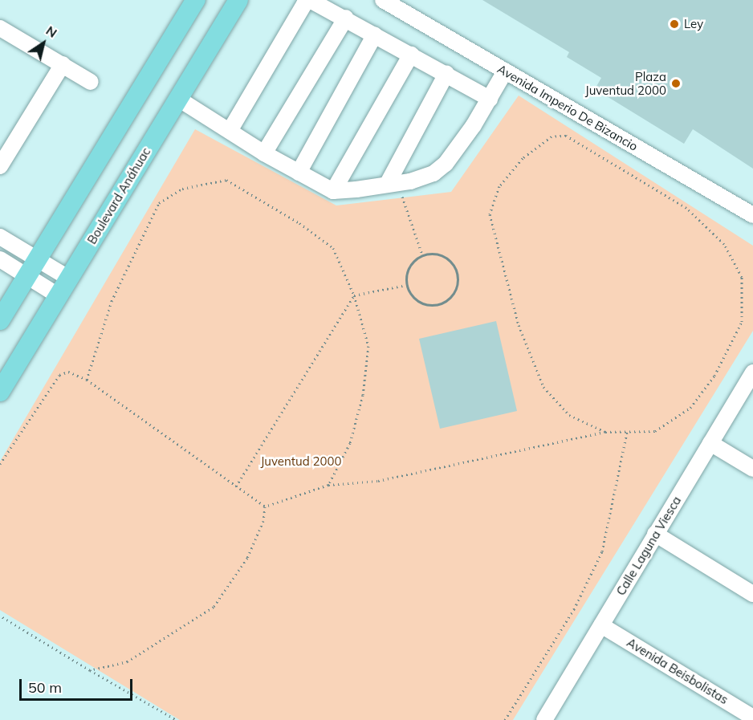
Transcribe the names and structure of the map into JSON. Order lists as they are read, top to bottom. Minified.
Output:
{"streets":{"main road":["Boulevard Anáhuac"],"street":["Avenida Imperio De Bizancio","Calle Laguna Viesca","Avenida Beisbolistas"]},"crossings":[["Calle Laguna Viesca","Avenida Beisbolistas"]],"parks":["Juventud 2000"],"places":["Ley","Plaza Juventud 2000"],"scale_bar":"50 m","north":"top right"}
